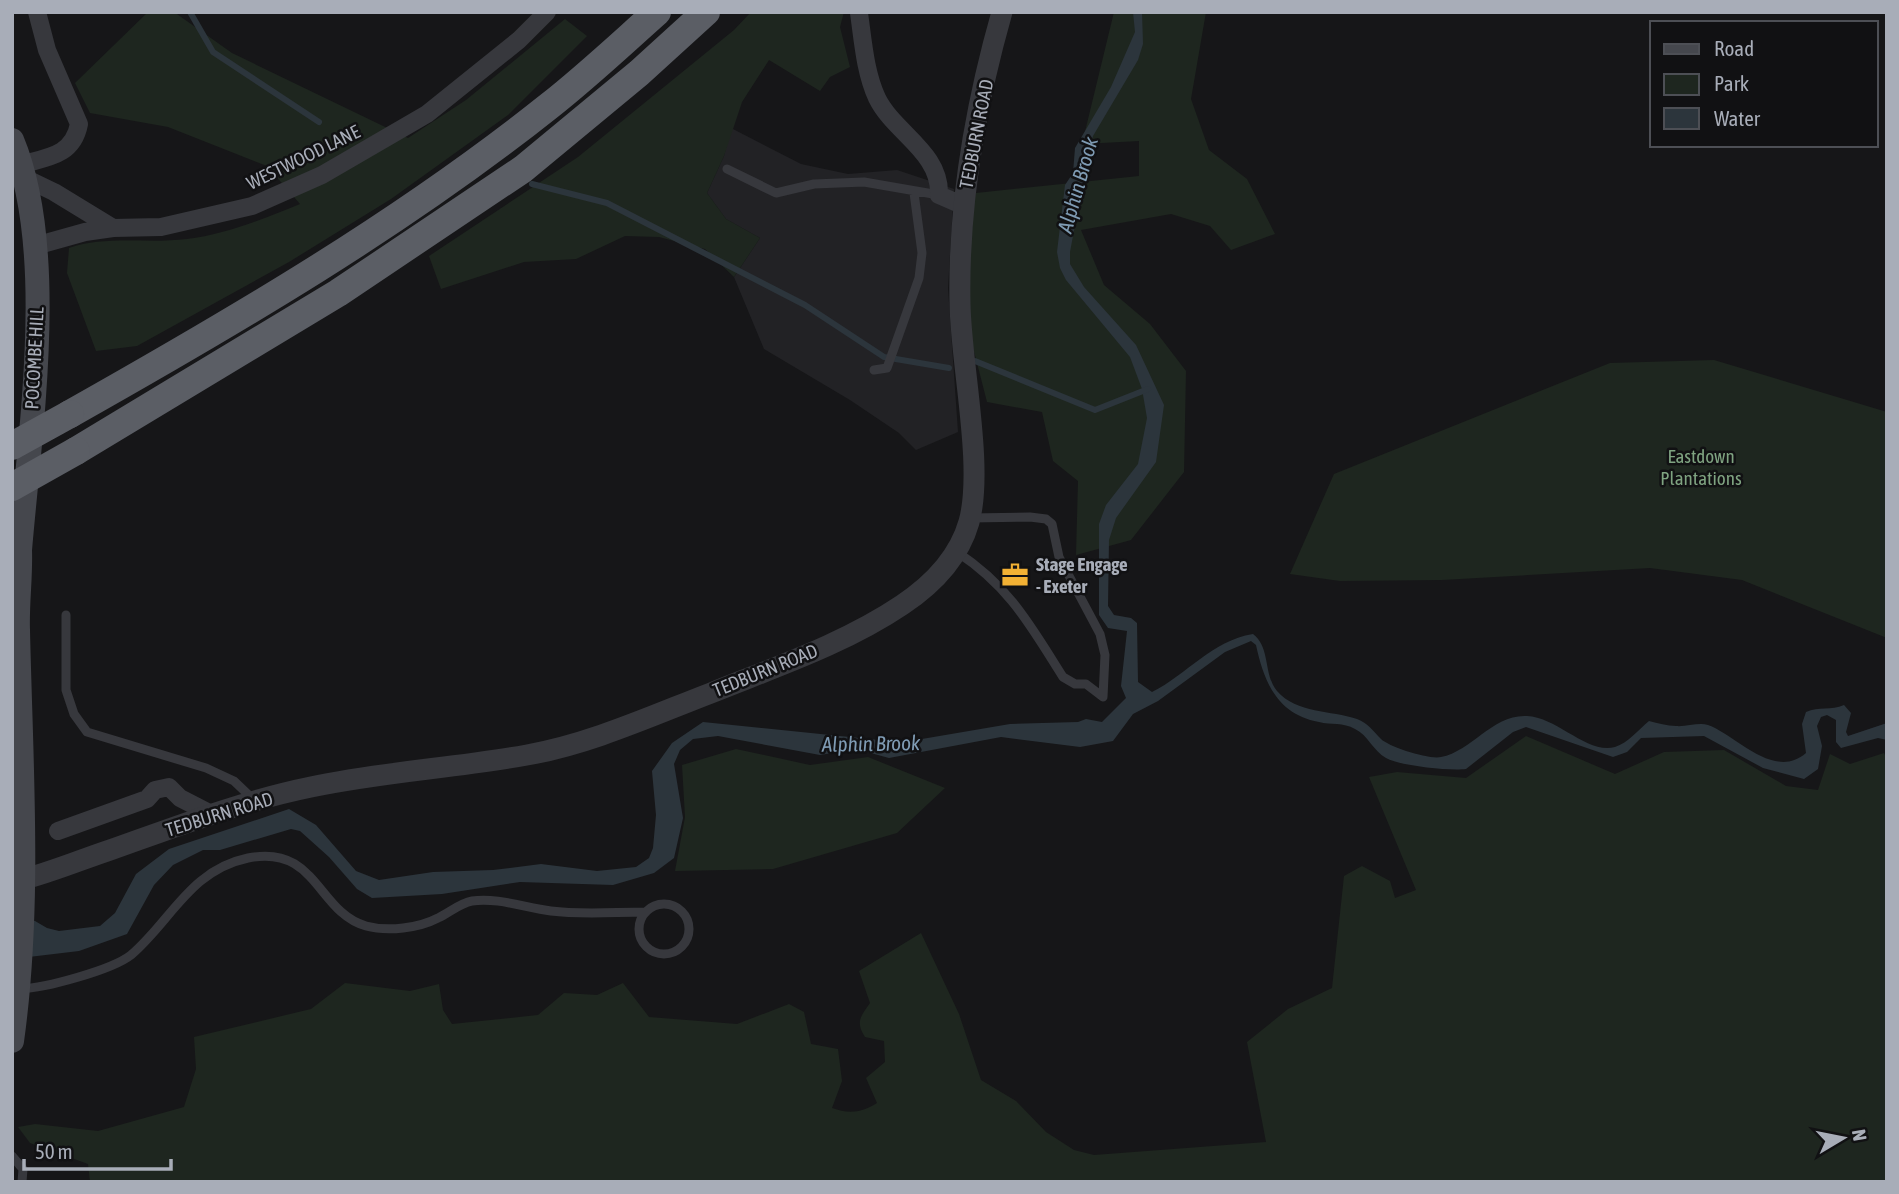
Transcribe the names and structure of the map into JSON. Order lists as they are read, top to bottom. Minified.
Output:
{"streets":{"main road":["POCOMBE HILL"],"street":["TEDBURN ROAD","WESTWOOD LANE"]},"crossings":[["TEDBURN ROAD","POCOMBE HILL"],["WESTWOOD LANE","POCOMBE HILL"]],"water":["Alphin Brook"],"parks":["Eastdown Plantations"],"places":{"office":["Stage Engage - Exeter"]},"legend":["Road","Park","Water"],"scale_bar":"50 m","north":"right"}
